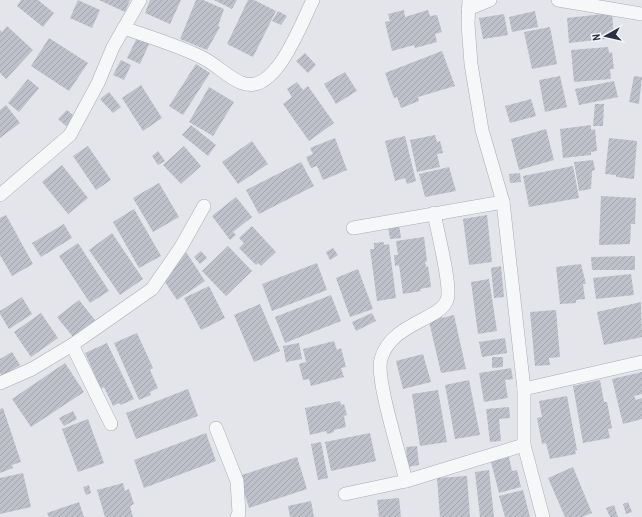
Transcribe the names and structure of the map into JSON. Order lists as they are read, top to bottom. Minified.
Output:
{"north":"left"}
